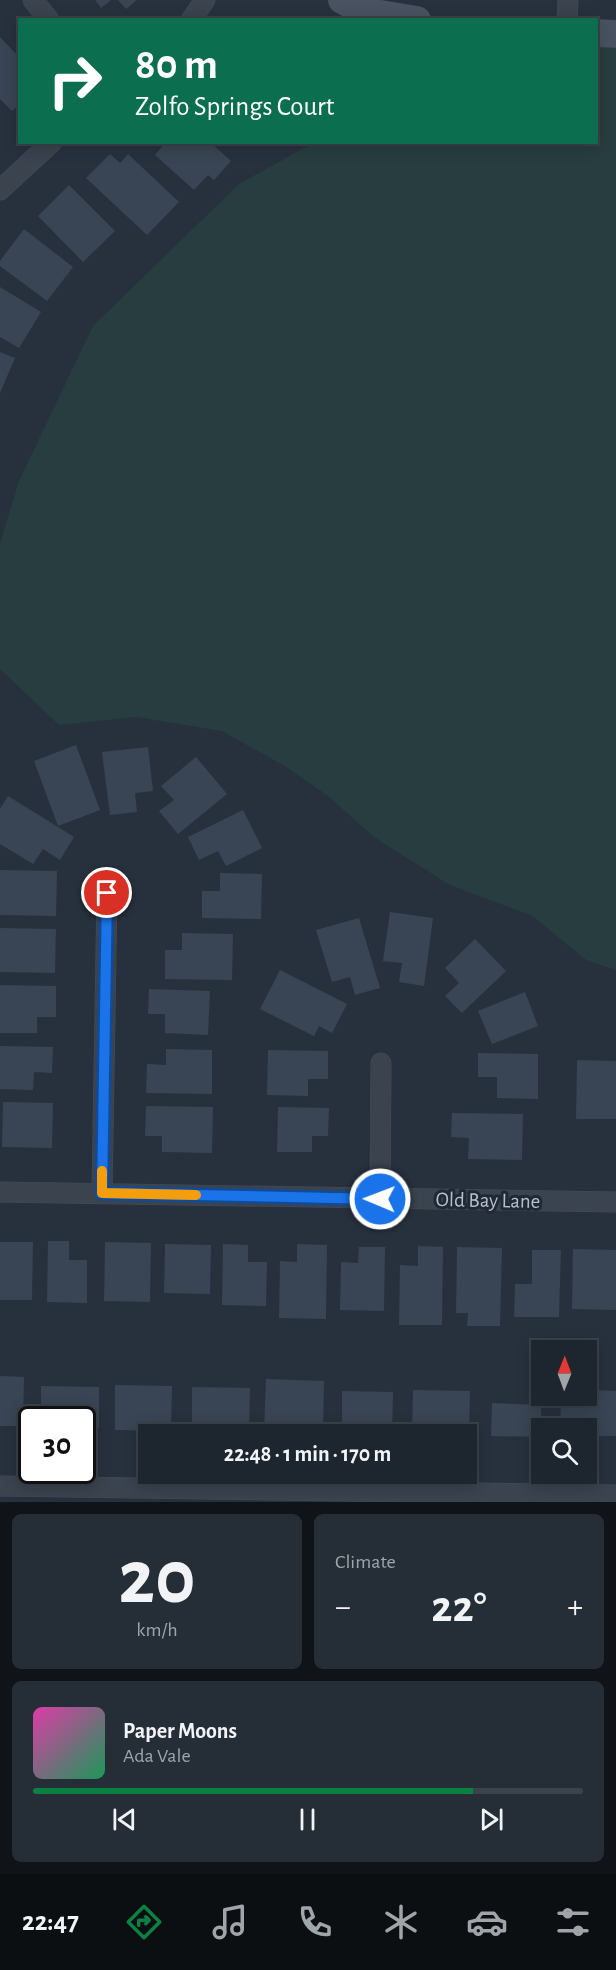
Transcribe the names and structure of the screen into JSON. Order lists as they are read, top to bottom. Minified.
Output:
{"streets":{"street":["Old Bay Lane"]},"north":"top","page":{"turn":["80 m","Zolfo Springs Court"],"limit":"30","trip":"22:48 · 1 min · 170 m","tile":[["20","km/h"],"Climate"],"heat":["−","22°","+"],"song":["Paper Moons","Ada Vale"],"tabs":"22:47"}}
